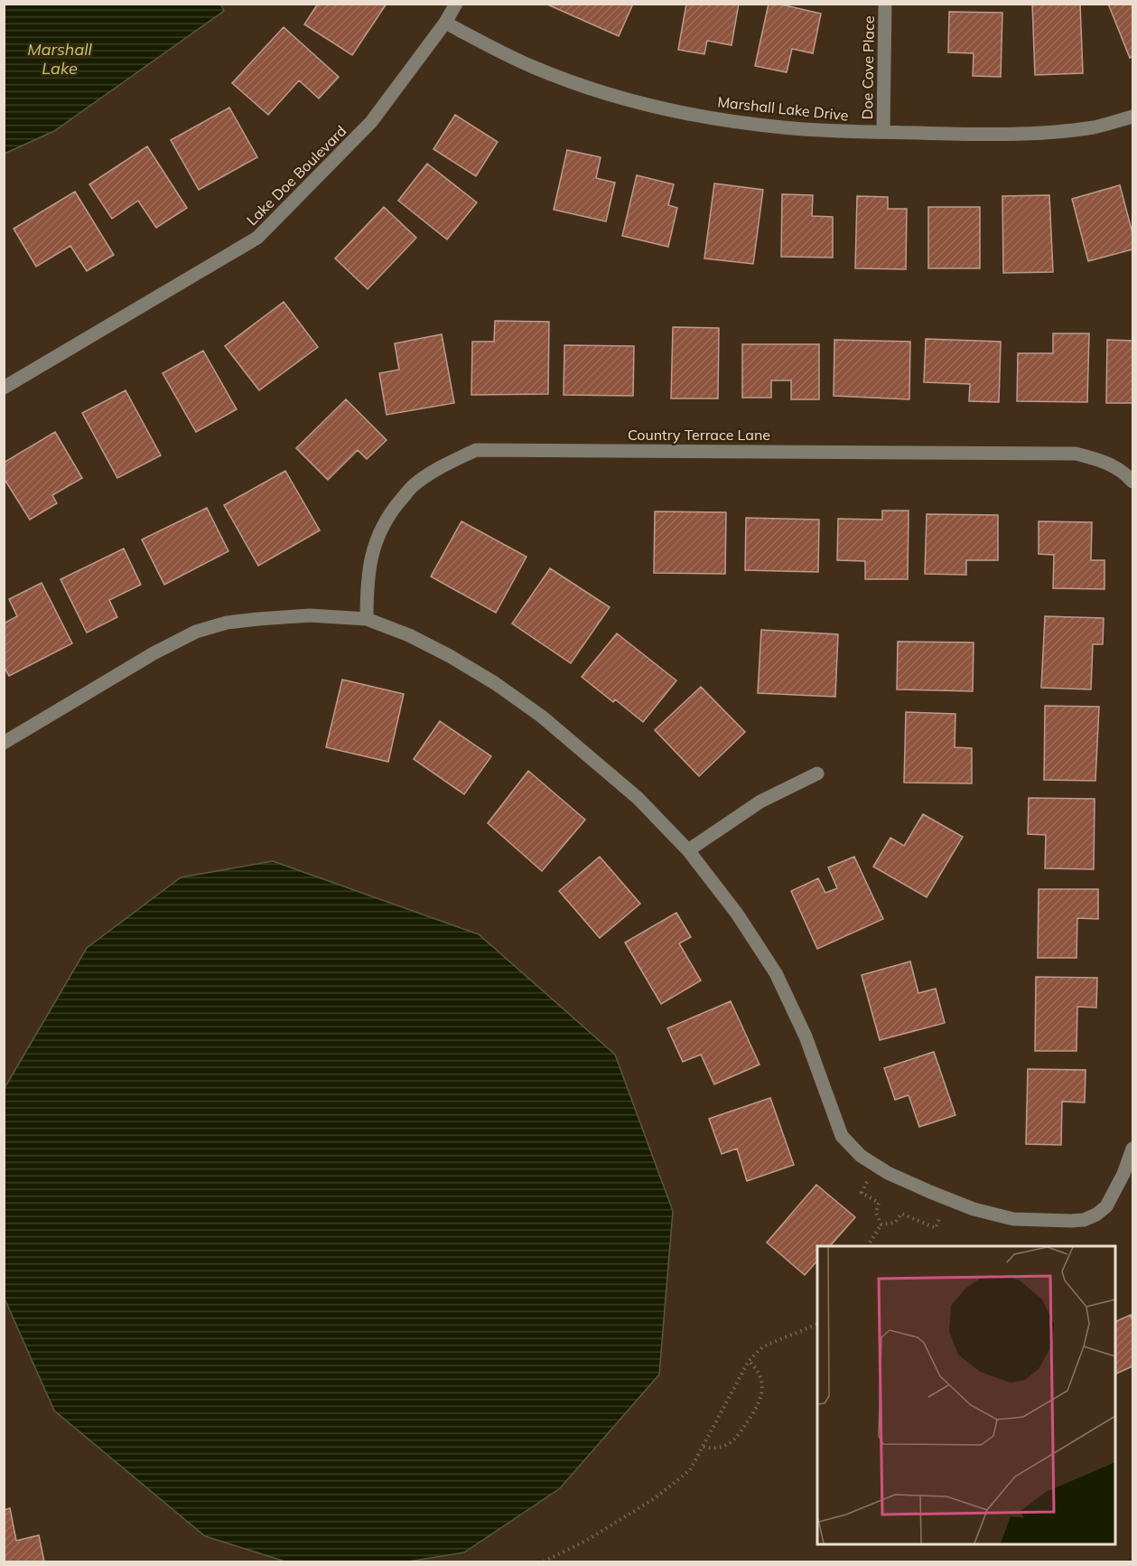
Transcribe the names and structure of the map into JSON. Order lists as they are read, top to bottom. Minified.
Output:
{"streets":{"street":["Doe Cove Place","Marshall Lake Drive","Lake Doe Boulevard","Country Terrace Lane"]},"crossings":[["Doe Cove Place","Marshall Lake Drive"],["Marshall Lake Drive","Lake Doe Boulevard"]],"water":["Marshall Lake"]}
